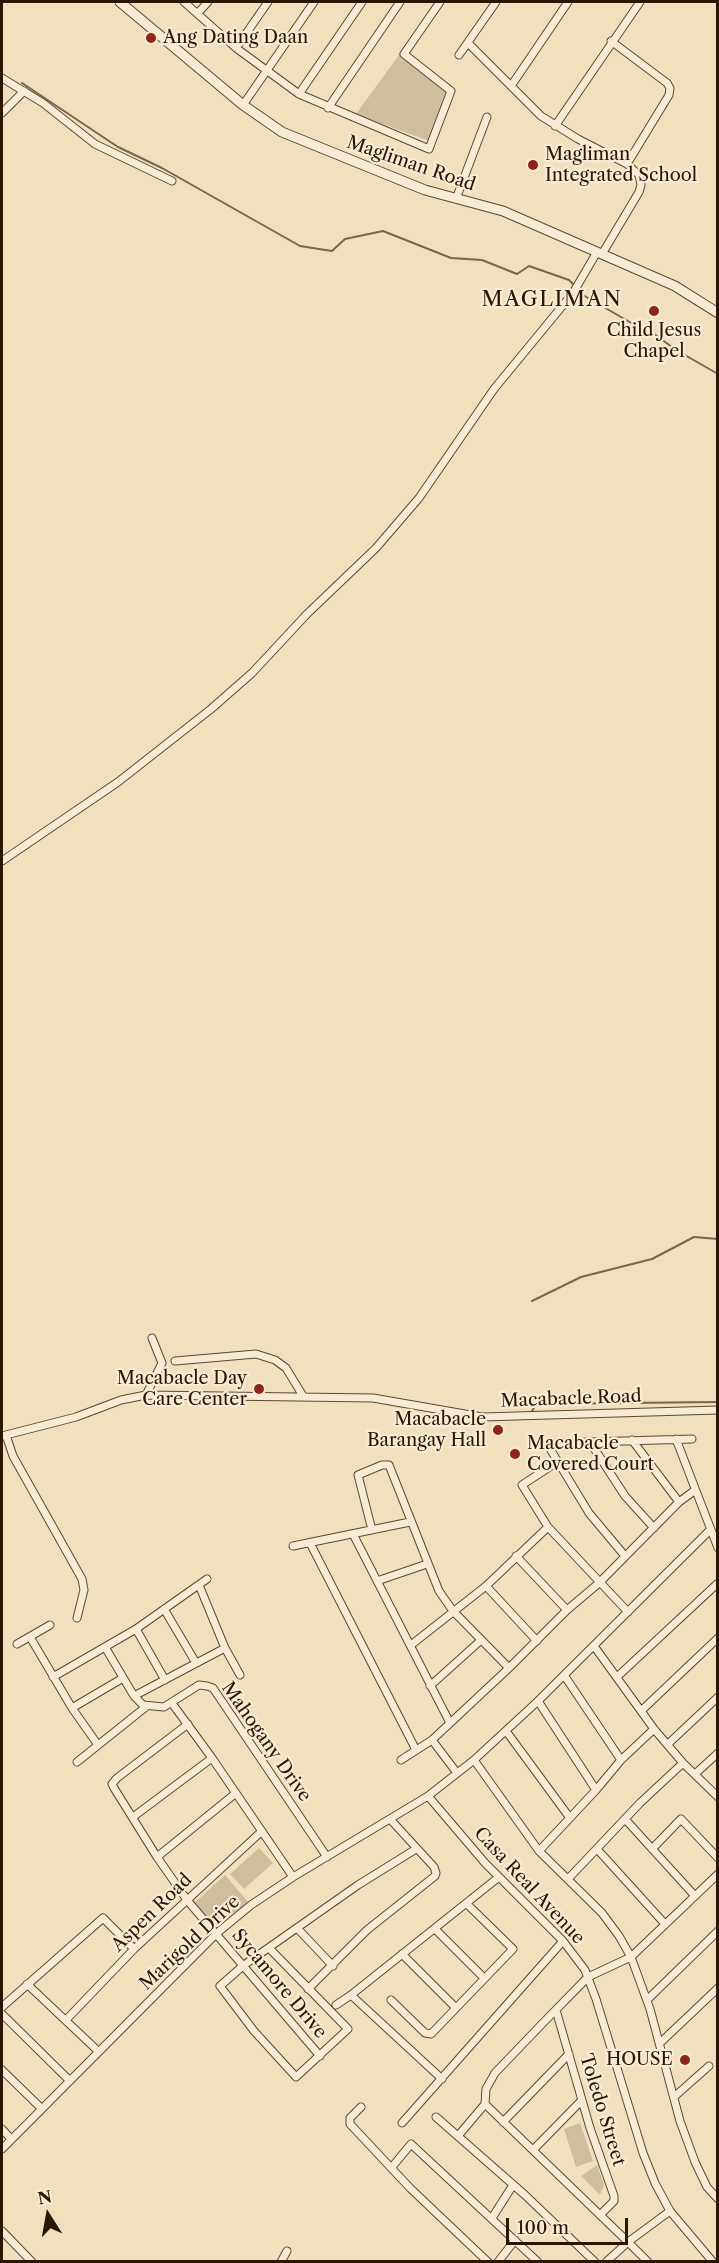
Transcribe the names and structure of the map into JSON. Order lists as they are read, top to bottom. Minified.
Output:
{"streets":{"street":["Magliman Road","Macabacle Road","Mahogany Drive","Casa Real Avenue","Aspen Road","Marigold Drive","Sycamore Drive","Toledo Street"]},"crossings":[["Mahogany Drive","Marigold Drive"],["Casa Real Avenue","Marigold Drive"],["Aspen Road","Sycamore Drive"],["Marigold Drive","Sycamore Drive"]],"districts":["MAGLIMAN"],"places":["Ang Dating Daan","Magliman Integrated School","Child Jesus Chapel","Macabacle Day Care Center","Macabacle Barangay Hall","Macabacle Covered Court","HOUSE"],"scale_bar":"100 m","north":"top"}
